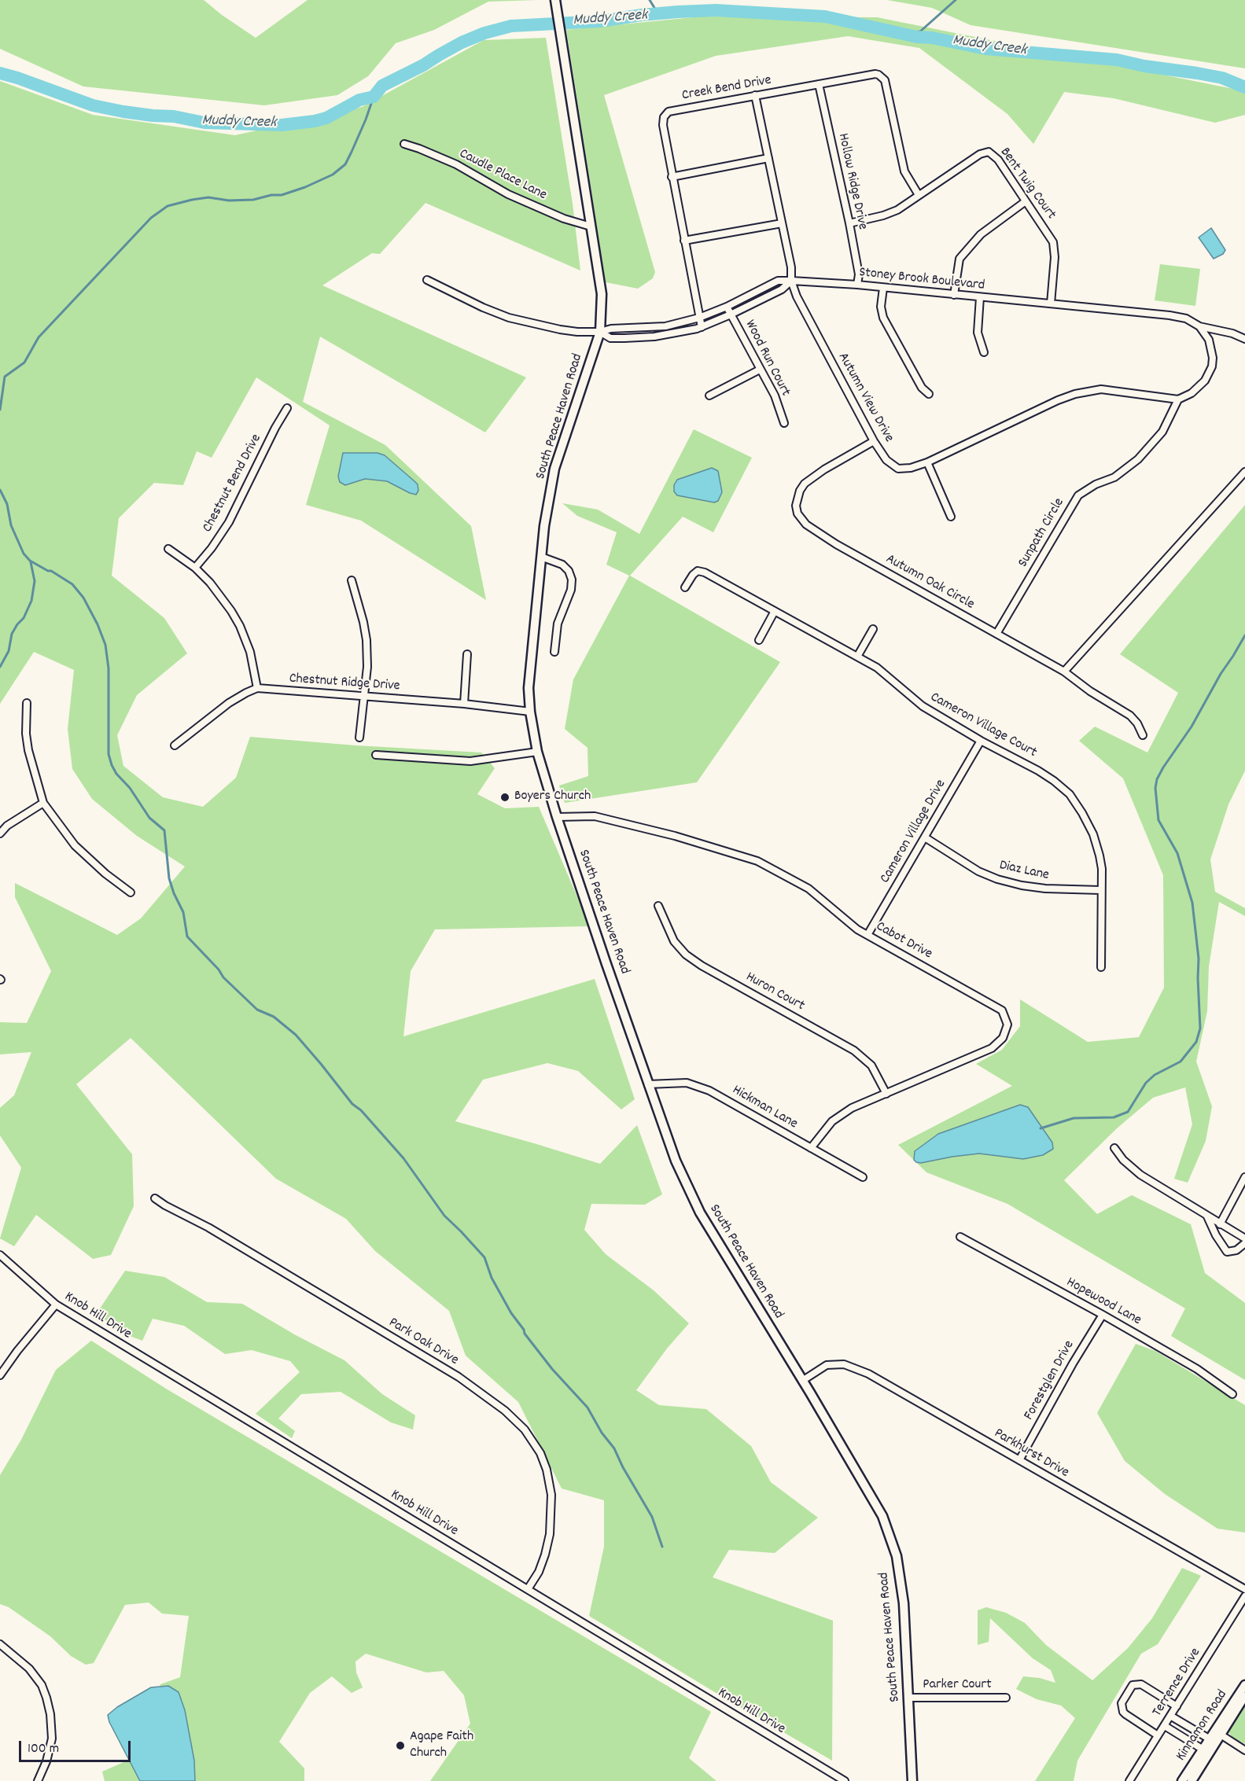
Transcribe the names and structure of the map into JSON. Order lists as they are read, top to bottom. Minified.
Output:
{"streets":{"main road":["South Peace Haven Road","Kinnamon Road"],"street":["Creek Bend Drive","Caudle Place Lane","Hollow Ridge Drive","Bent Twig Court","Stoney Brook Boulevard","Wood Run Court","Autumn View Drive","Chestnut Bend Drive","Sunpath Circle","Autumn Oak Circle","Chestnut Ridge Drive","Cameron Village Court","Cameron Village Drive","Diaz Lane","Cabot Drive","Huron Court","Hickman Lane","Hopewood Lane","Knob Hill Drive","Park Oak Drive","Forestglen Drive","Parkhurst Drive","Terrence Drive","Parker Court"]},"crossings":[["Creek Bend Drive","Hollow Ridge Drive"],["Creek Bend Drive","Bent Twig Court"],["Creek Bend Drive","Stoney Brook Boulevard"],["Creek Bend Drive","Autumn View Drive"],["Caudle Place Lane","South Peace Haven Road"],["Hollow Ridge Drive","Bent Twig Court"],["Hollow Ridge Drive","Stoney Brook Boulevard"],["Bent Twig Court","Stoney Brook Boulevard"],["Stoney Brook Boulevard","Wood Run Court"],["Stoney Brook Boulevard","Autumn View Drive"],["Stoney Brook Boulevard","South Peace Haven Road"],["Autumn View Drive","Sunpath Circle"],["Autumn View Drive","Autumn Oak Circle"],["South Peace Haven Road","Chestnut Ridge Drive"],["South Peace Haven Road","Cabot Drive"],["South Peace Haven Road","Hickman Lane"],["South Peace Haven Road","Parkhurst Drive"],["South Peace Haven Road","Parker Court"],["Sunpath Circle","Autumn Oak Circle"],["Cameron Village Court","Cameron Village Drive"],["Cameron Village Court","Diaz Lane"],["Cameron Village Drive","Diaz Lane"],["Cameron Village Drive","Cabot Drive"],["Cabot Drive","Huron Court"],["Cabot Drive","Hickman Lane"],["Hopewood Lane","Forestglen Drive"],["Knob Hill Drive","Park Oak Drive"],["Forestglen Drive","Parkhurst Drive"]],"water":["Muddy Creek"],"places":["Boyers Church","Agape Faith Church"],"scale_bar":"100 m"}
